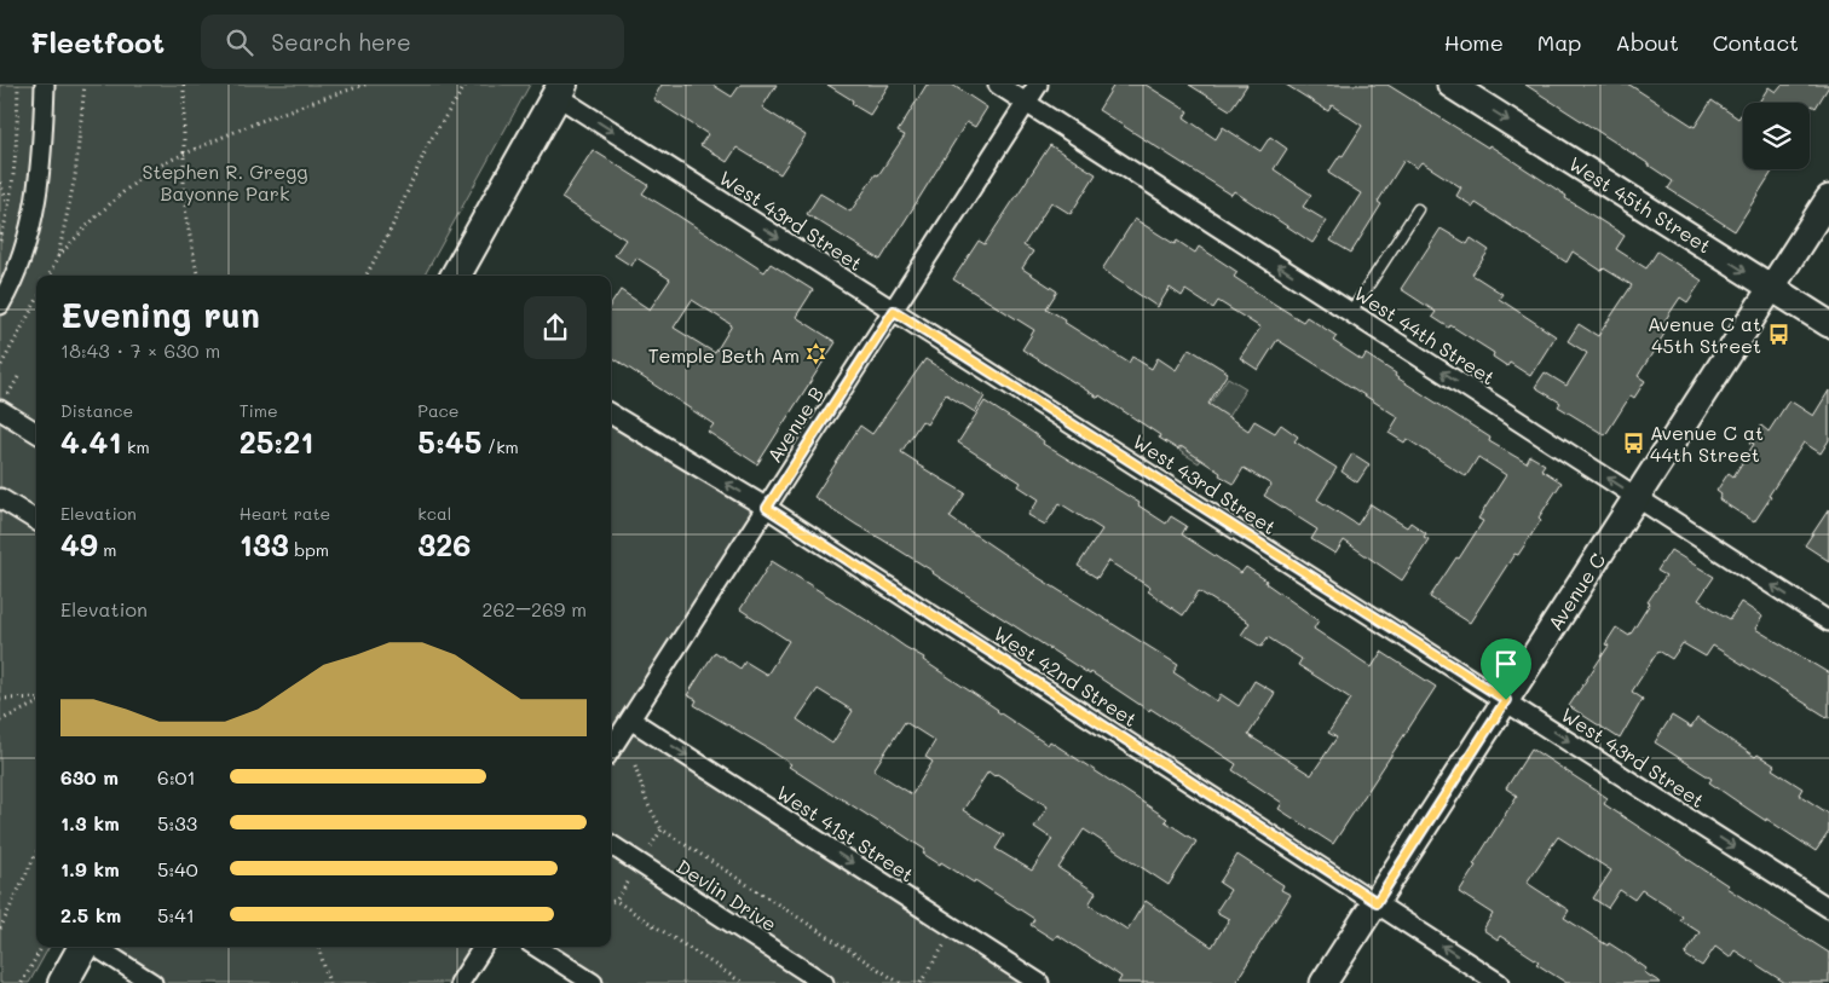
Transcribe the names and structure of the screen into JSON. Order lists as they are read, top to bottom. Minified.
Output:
{"streets":{"main road":["West 45th Street","Avenue C"],"street":["West 43rd Street","West 44th Street","Avenue B","West 42nd Street","West 41st Street","Devlin Drive"]},"crossings":[["West 45th Street","Avenue C"],["West 43rd Street","Avenue B"],["West 43rd Street","Avenue C"],["West 44th Street","Avenue B"],["West 44th Street","Avenue C"],["Avenue B","West 42nd Street"],["Avenue B","West 41st Street"],["Avenue C","West 42nd Street"]],"one_way":["West 45th Street","West 43rd Street","West 44th Street","West 41st Street"],"parks":["Stephen R. Gregg Bayonne Park"],"places":{"bus stop":["Avenue C at 45th Street","Avenue C at 44th Street"],"synagogue":["Temple Beth Am"]},"page":{"header":"Fleetfoot","search":"Search here","nav":["Home","Map","About","Contact"],"heading":["Evening run","18:43 · 7 × 630 m"],"stats":[["Distance","4.41 km"],["Time","25:21"],["Pace","5:45 /km"],["Elevation","49 m"],["Heart rate","133 bpm"],["kcal","326"]],"chart":["Elevation","262–269 m"],"list":[{"name":"630 m","note":"6:01"},{"name":"1.3 km","note":"5:33"},{"name":"1.9 km","note":"5:40"},{"name":"2.5 km","note":"5:41"}]}}
